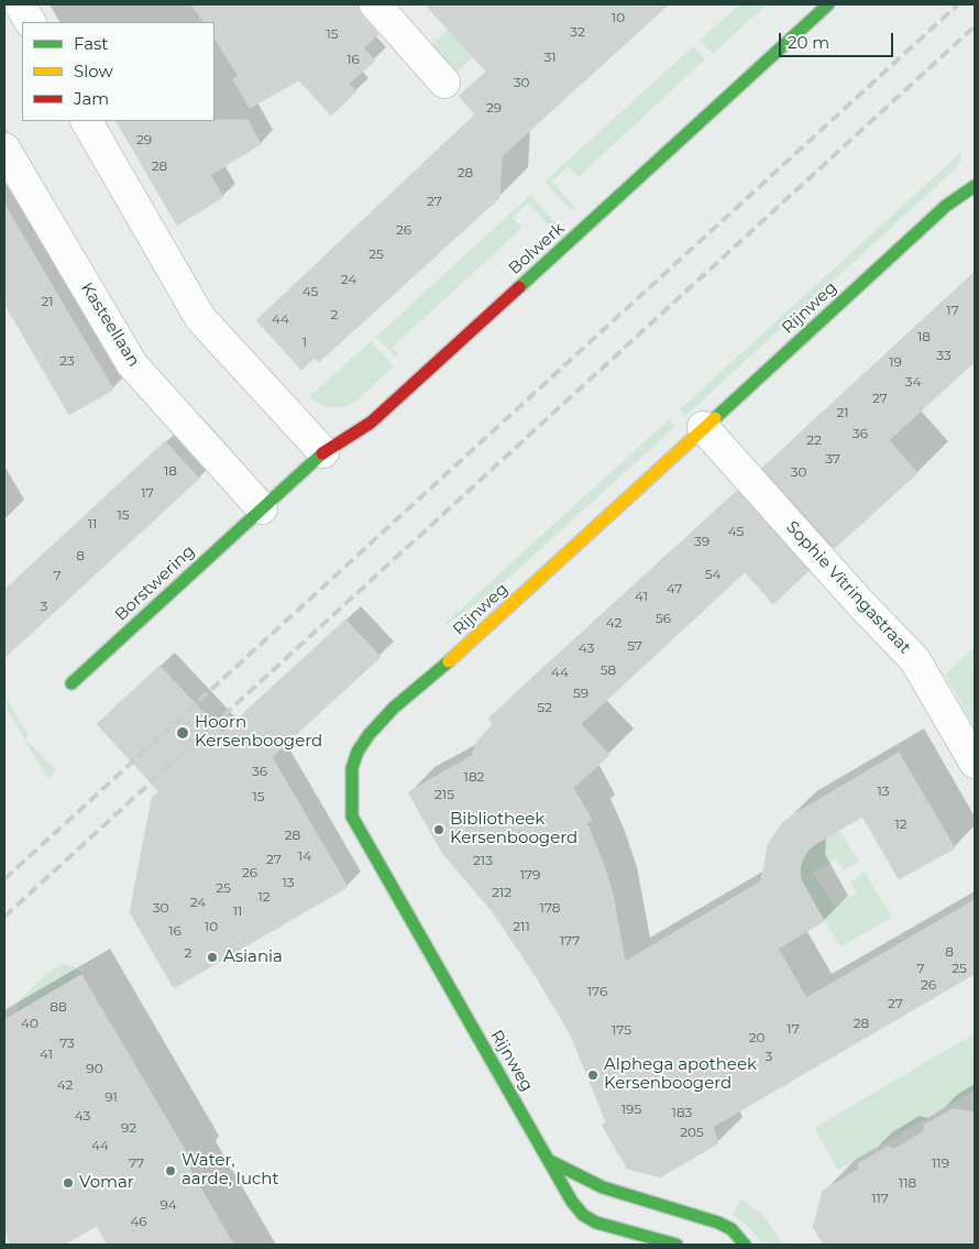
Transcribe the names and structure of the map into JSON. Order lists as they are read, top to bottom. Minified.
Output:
{"streets":{"street":["Bolwerk","Rijnweg","Kasteellaan","Borstwering","Sophie Vitringastraat"]},"crossings":[["Bolwerk","Kasteellaan"],["Bolwerk","Borstwering"],["Rijnweg","Sophie Vitringastraat"],["Kasteellaan","Borstwering"]],"places":["Hoorn Kersenboogerd","Bibliotheek Kersenboogerd","Asiania","Alphega apotheek Kersenboogerd","Water, aarde, lucht","Vomar"],"house_numbers":["10","32","15","31","16","30","29","29","28","28","27","26","25","24","45","21","17","2","44","18","1","33","23","19","34","27","21","36","22","37","18","30","17","15","11","45","39","8","54","7","47","41","3","56","42","57","43","58","44","59","52","36","182","13","215","15","12","28","14","27","213","26","179","13","25","212","12","24","30","178","11","10","211","16","177","8","2","7","25","26","176","27","88","40","28","17","175","20","73","41","3","90","42","91","195","183","43","92","205","44","77","119","118","117","94","46"],"legend":["Fast","Slow","Jam"],"scale_bar":"20 m"}
